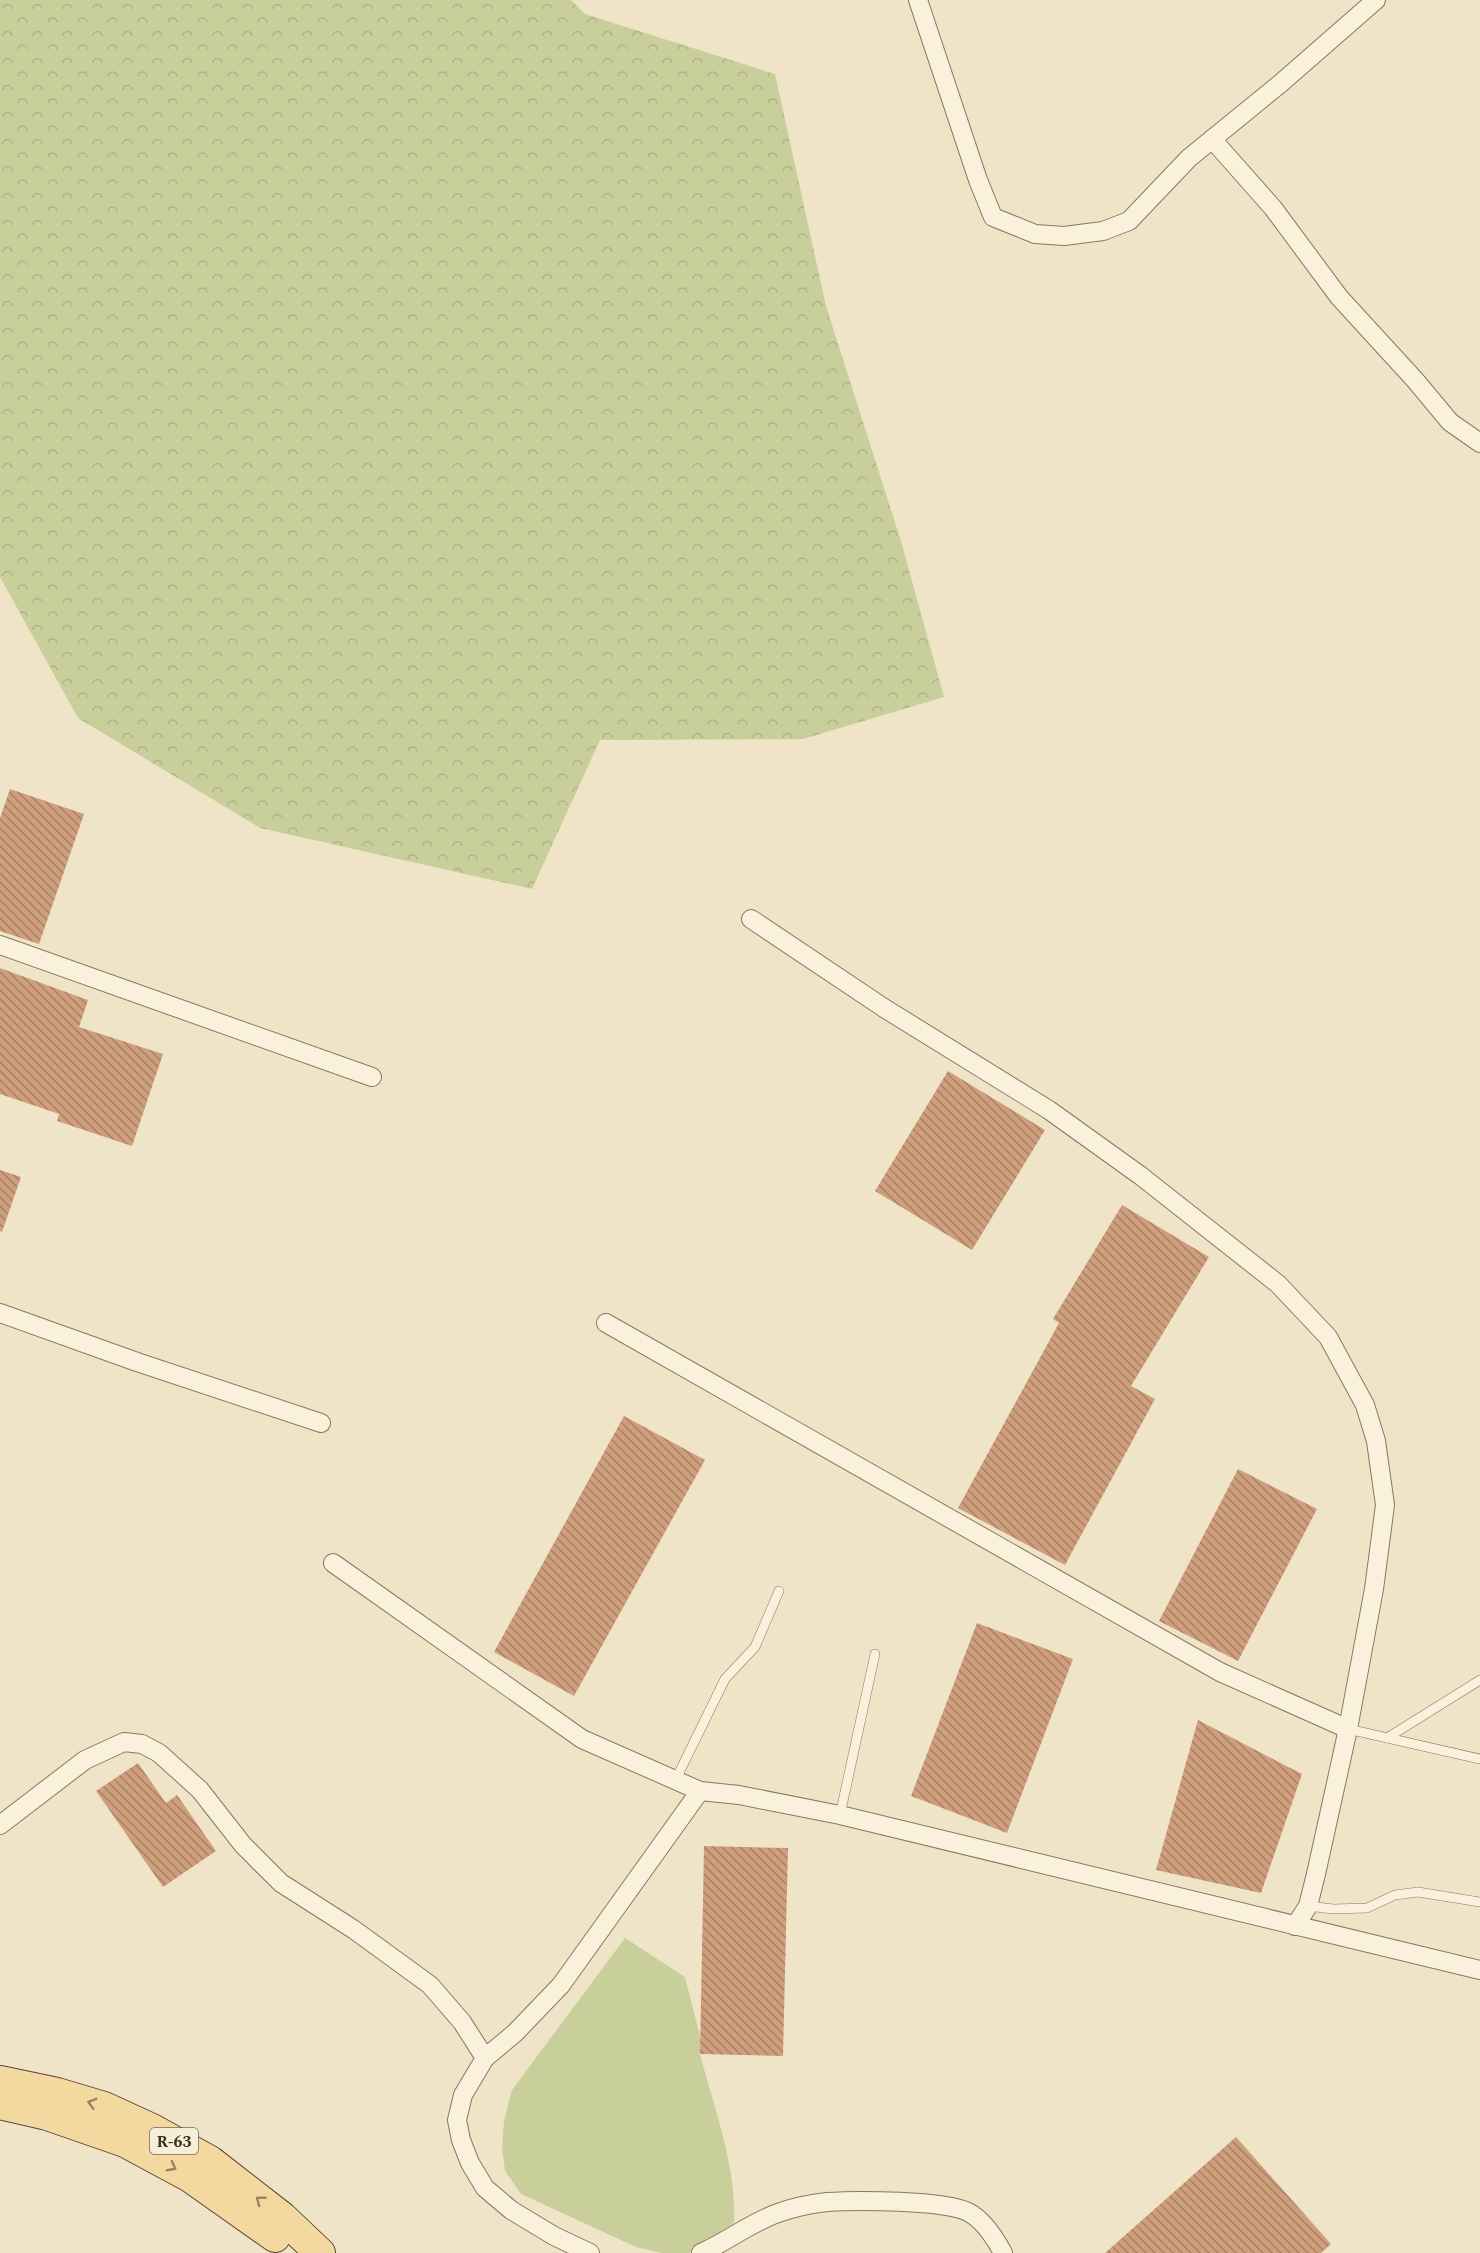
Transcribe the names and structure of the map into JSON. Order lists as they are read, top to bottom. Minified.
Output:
{"streets":{"main road":["R-63"]}}
